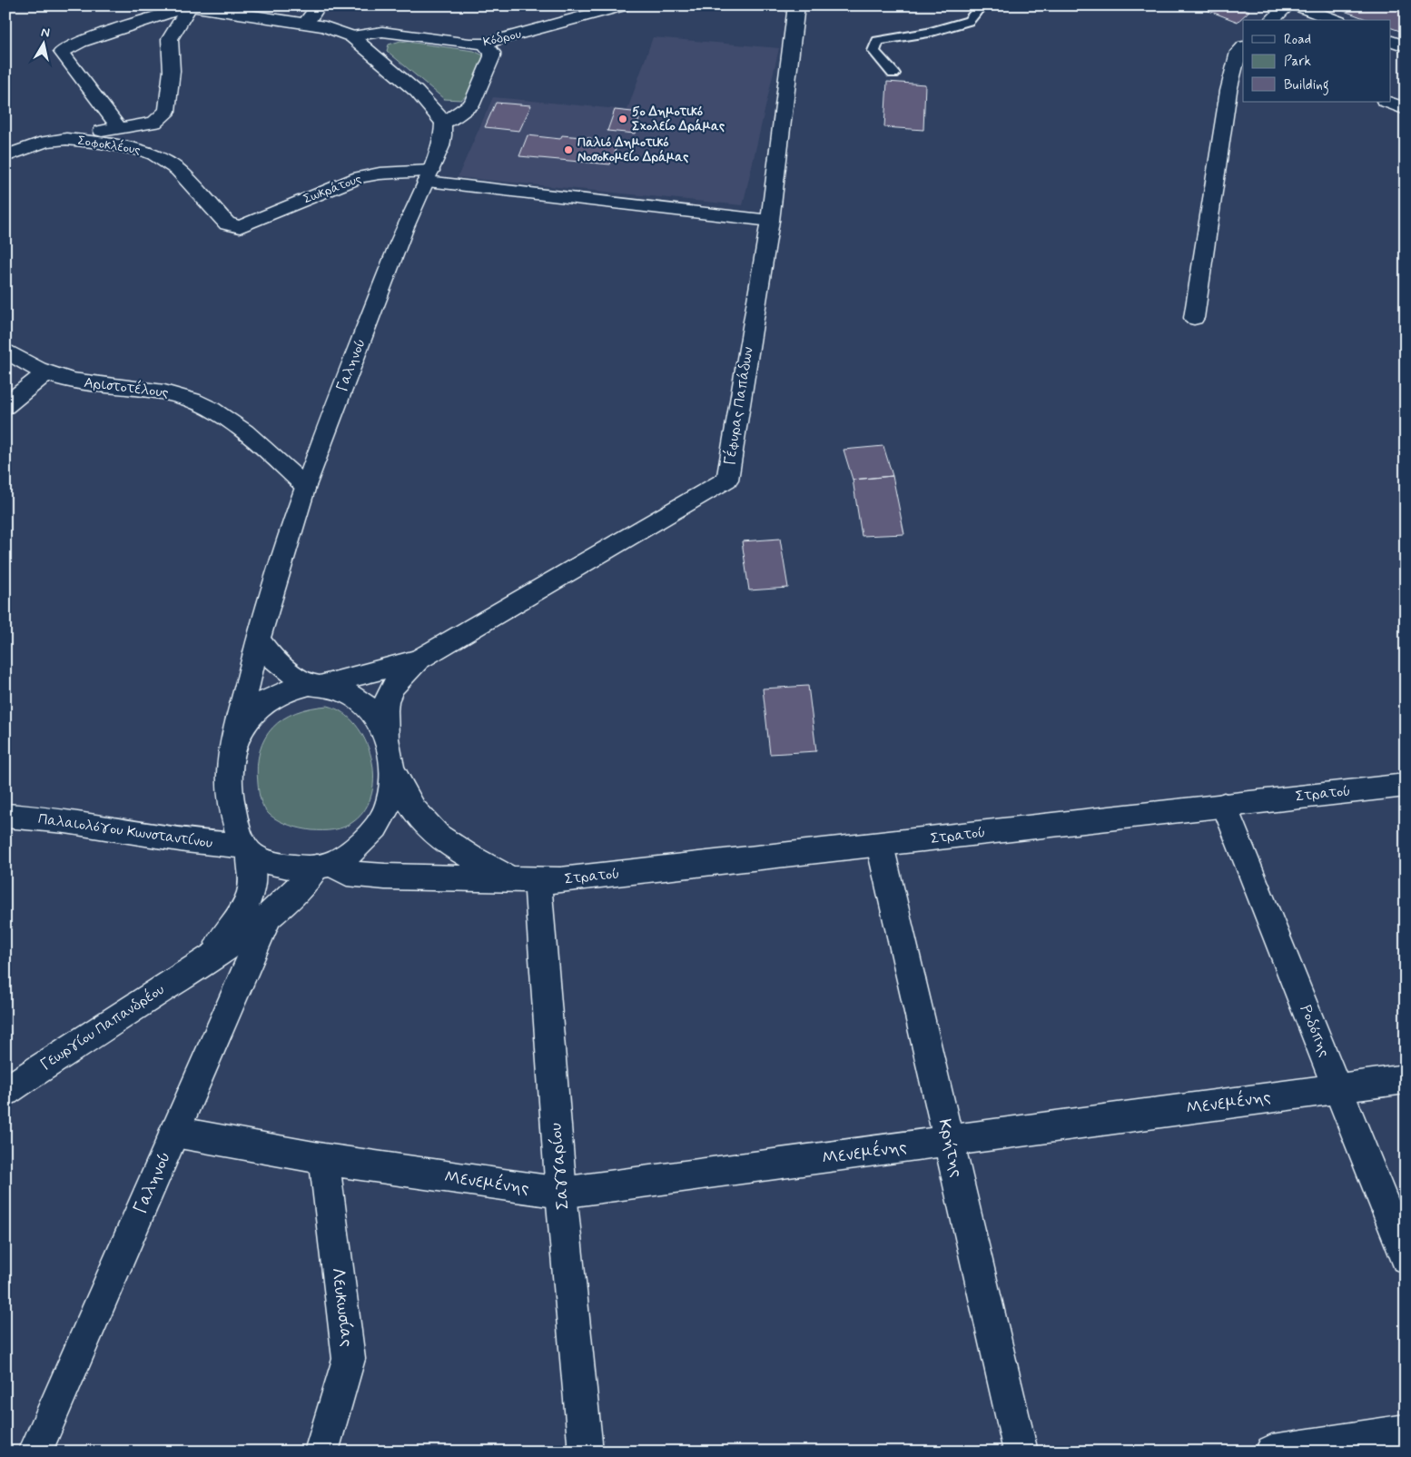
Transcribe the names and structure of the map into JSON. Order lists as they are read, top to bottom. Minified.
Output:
{"streets":{"street":["Κόδρου","Σοφοκλέους","Σωκράτους","Γαληνού","Αριστοτέλους","Γέφυρας Παπάδων","Στρατού","Παλαιολόγου Κωνσταντίνου","Γεωργίου Παπανδρέου","Ροδόπης","Μενεμένης","Κρήτης","Σαγγαρίου","Λευκωσίας"]},"crossings":[["Κόδρου","Γαληνού"],["Σοφοκλέους","Σωκράτους"],["Σωκράτους","Γαληνού"],["Σωκράτους","Γέφυρας Παπάδων"],["Γαληνού","Αριστοτέλους"],["Γαληνού","Γέφυρας Παπάδων"],["Γαληνού","Γεωργίου Παπανδρέου"],["Γαληνού","Μενεμένης"],["Γέφυρας Παπάδων","Γεωργίου Παπανδρέου"],["Στρατού","Παλαιολόγου Κωνσταντίνου"],["Στρατού","Γεωργίου Παπανδρέου"],["Στρατού","Ροδόπης"],["Στρατού","Κρήτης"],["Στρατού","Σαγγαρίου"],["Παλαιολόγου Κωνσταντίνου","Γεωργίου Παπανδρέου"],["Ροδόπης","Μενεμένης"],["Μενεμένης","Κρήτης"],["Μενεμένης","Σαγγαρίου"],["Μενεμένης","Λευκωσίας"]],"places":["5ο Δημοτικό Σχολείο Δράμας","Παλιό Δημοτικό Νοσοκομείο Δράμας"],"legend":["Road","Park","Building"],"north":"top"}
